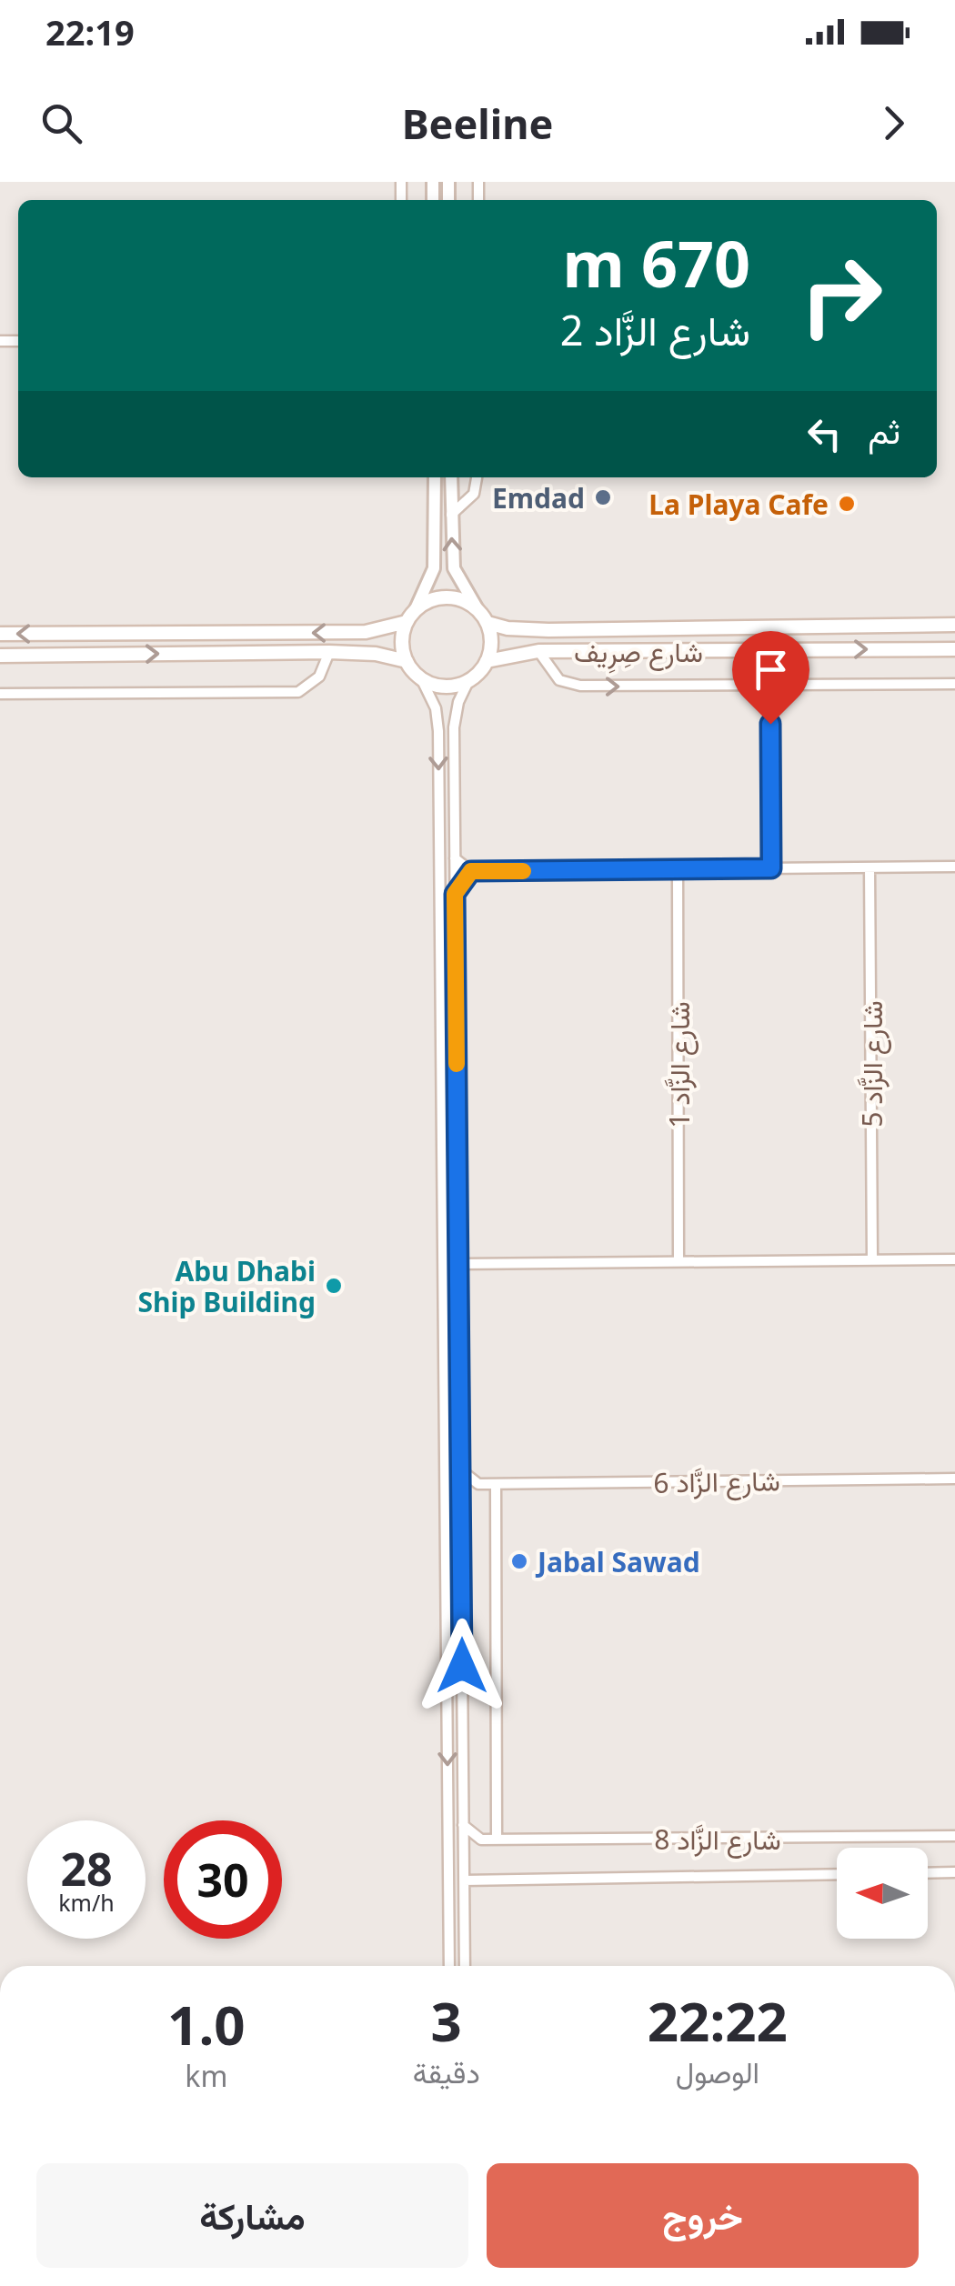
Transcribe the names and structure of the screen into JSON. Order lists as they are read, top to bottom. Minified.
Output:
{"streets":{"main road":["شارع صِرِيف"],"street":["شارع الزَّاد 5","شارع الزَّاد 1","شارع الزَّاد 6","شارع الزَّاد 8"]},"places":["Emdad","La Playa Cafe","Abu Dhabi Ship Building","Jabal Sawad"],"north":"left","page":{"status":"22:19","header":"Beeline","turn":["670 m","شارع الزَّاد 2"],"then":"ثم","speed":"28 km/h","limit":"30","eta":["22:22","الوصول","3","دقيقة","1.0","km"],"buttons":["خروج","مشاركة"]}}
